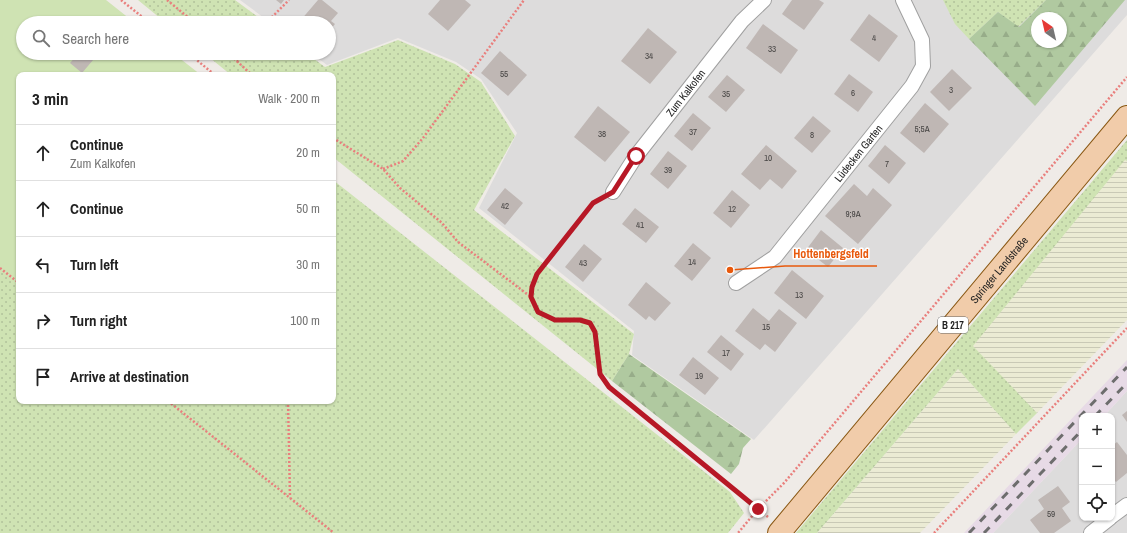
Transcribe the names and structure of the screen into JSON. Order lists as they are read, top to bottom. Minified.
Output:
{"streets":{"main road":["Springer Landstraße","B 217"],"street":["Zum Kalkofen","Lüdecken Garten"]},"places":["Hottenbergsfeld"],"house_numbers":["4","33","34","55","3","6","35","5;5A","37","38","8","10","7","39","42","12","9;9A","41","14","43","13","15","17","19","59"],"north":"top left","page":{"search":"Search here","heading":["3 min","Walk · 200 m"],"list":[["Continue","Zum Kalkofen","20 m"],["Continue","50 m"],["Turn left","30 m"],["Turn right","100 m"],"Arrive at destination"],"map_buttons":["+","−"]}}
